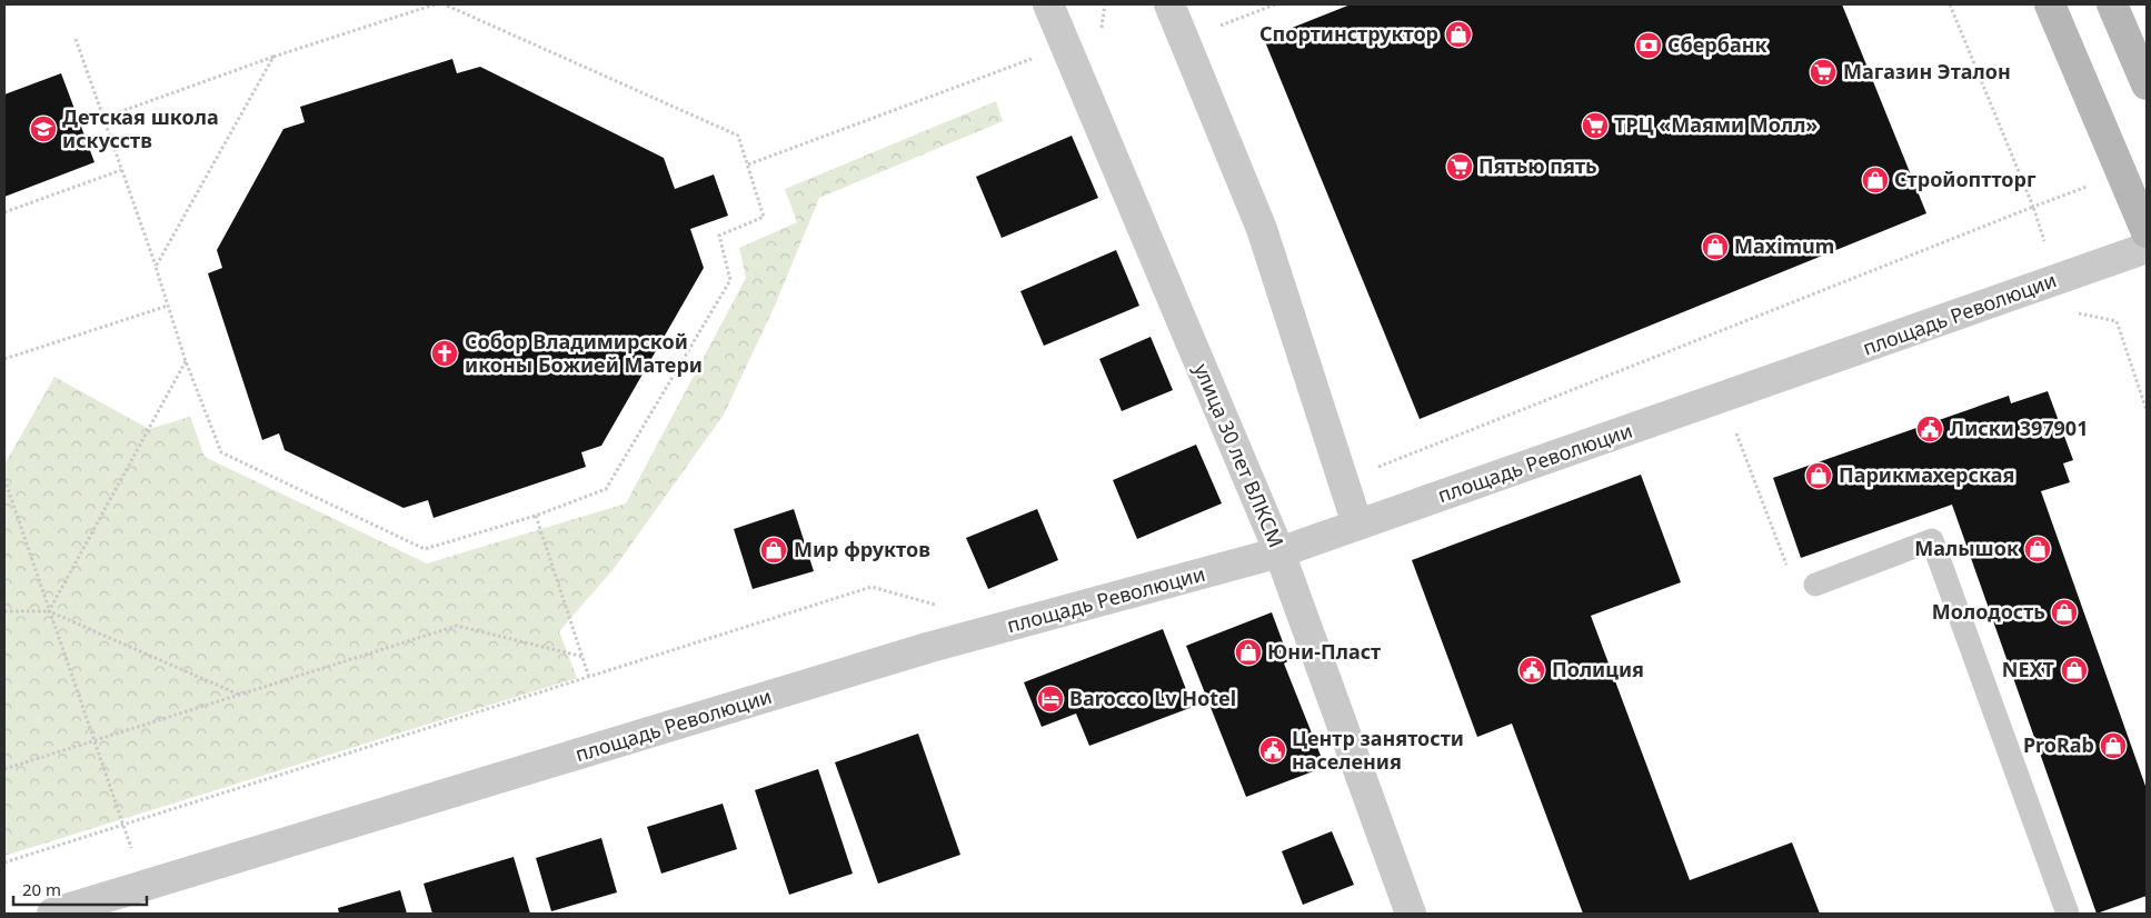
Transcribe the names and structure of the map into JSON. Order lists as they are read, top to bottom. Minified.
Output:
{"streets":{"street":["площадь Революции","улица 30 лет ВЛКСМ"]},"crossings":[["площадь Революции","улица 30 лет ВЛКСМ"]],"places":{"shop":["Спортинструктор","Стройоптторг","Maximum","Парикмахерская","Малышок","Мир фруктов","Молодость","Юни-Пласт","NEXT","ProRab"],"bank":["Сбербанк"],"supermarket":["Магазин Эталон","ТРЦ «Маями Молл»","Пятью пять"],"school or university":["Детская школа искусств"],"church":["Собор Владимирской иконы Божией Матери"],"public building":["Лиски 397901","Полиция","Центр занятости населения"],"hotel":["Barocco Lv Hotel"]},"scale_bar":"20 m"}
